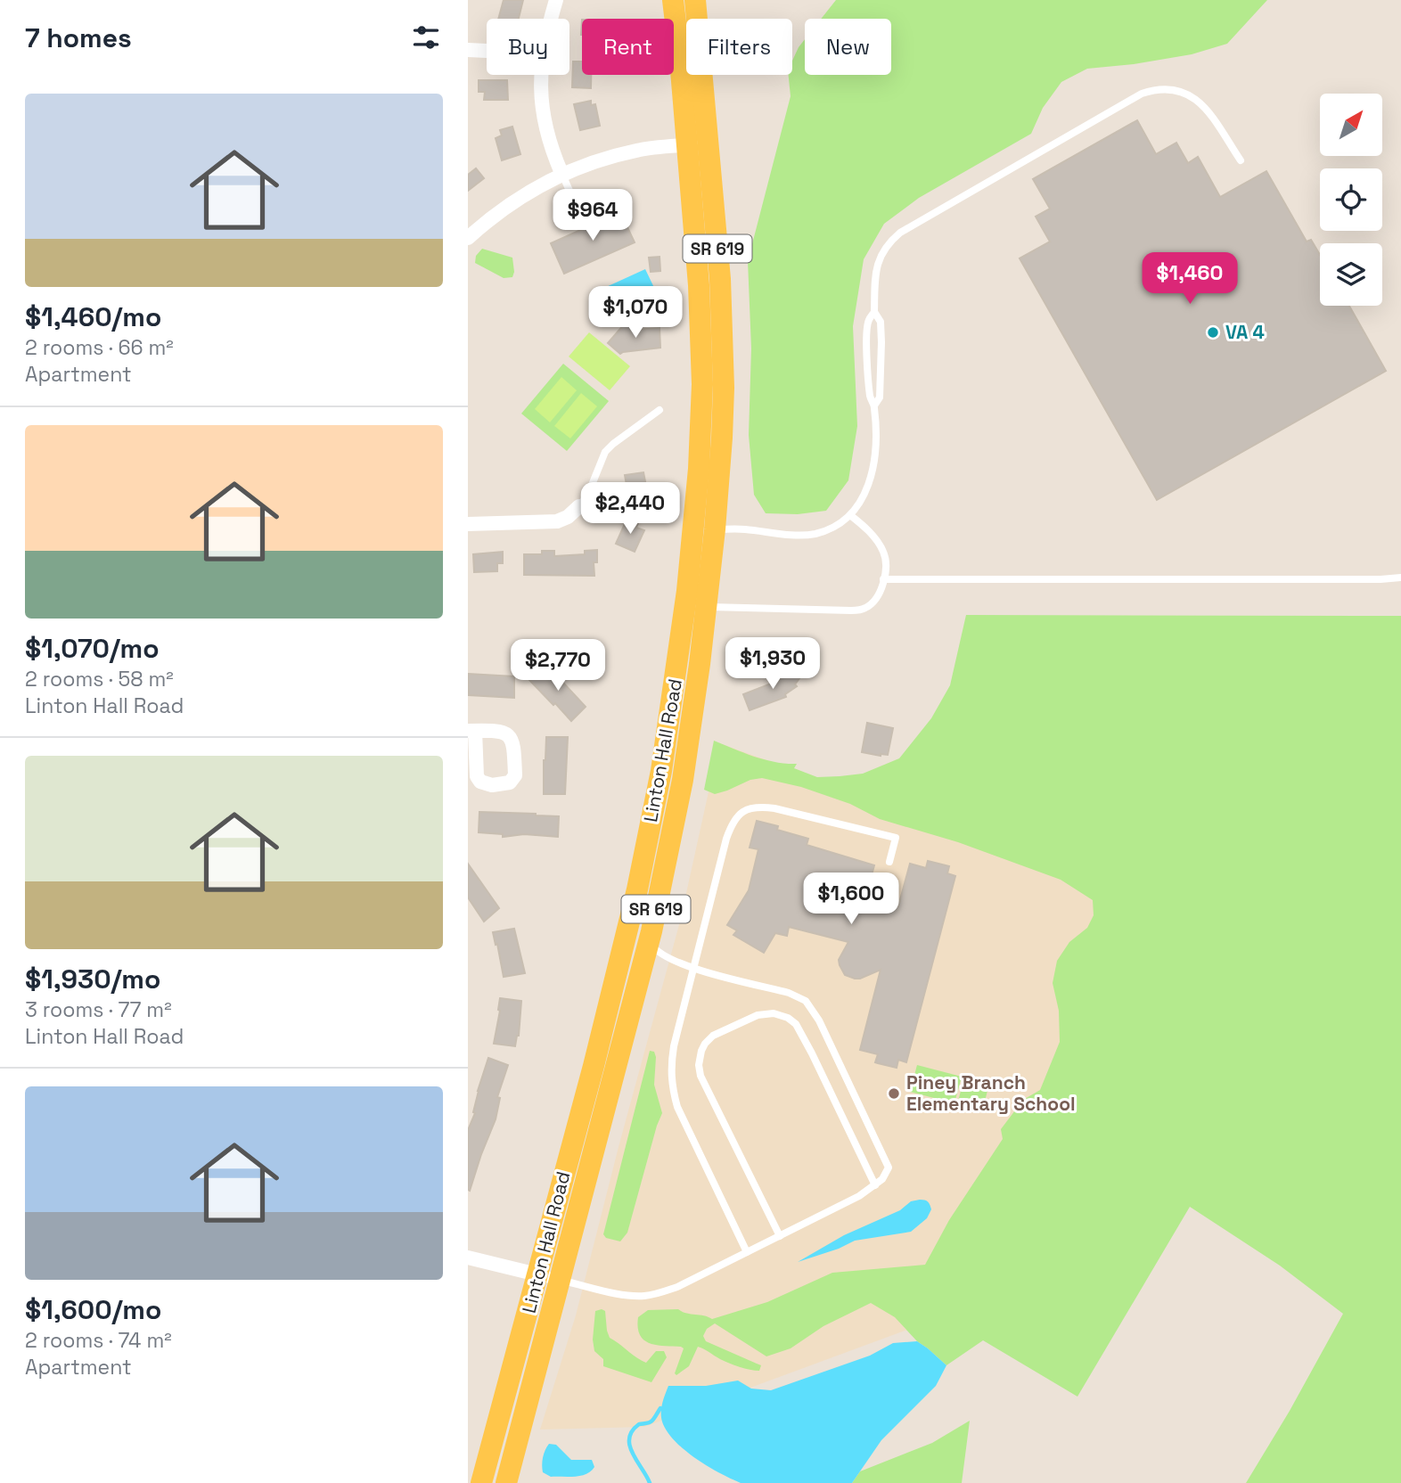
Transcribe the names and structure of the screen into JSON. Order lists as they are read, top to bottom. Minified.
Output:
{"streets":{"main road":["SR 619","Linton Hall Road"]},"places":["VA 4","Piney Branch Elementary School"],"north":"top right","page":{"heading":"7 homes","chip":["Buy","Rent","Filters","New"],"list":[{"name":"$1,460/mo","note":"2 rooms · 66 m² · Apartment"},{"name":"$1,070/mo","note":"2 rooms · 58 m² · Linton Hall Road"},{"name":"$1,930/mo","note":"3 rooms · 77 m² · Linton Hall Road"},{"name":"$1,600/mo","note":"2 rooms · 74 m² · Apartment"}],"price":["$964","$1,460","$1,070","$2,440","$1,930","$2,770","$1,600"]}}
